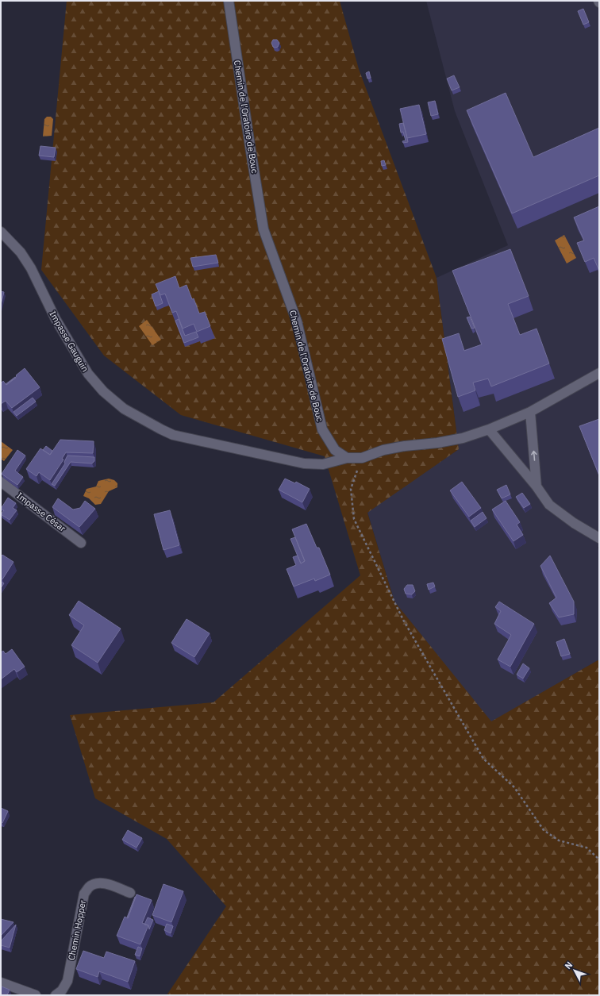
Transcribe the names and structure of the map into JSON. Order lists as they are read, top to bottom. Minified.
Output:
{"streets":{"street":["Chemin de l'Oratoire de Bouc","Impasse Gauguin","Impasse César","Chemin Hopper"]},"crossings":[["Chemin de l'Oratoire de Bouc","Impasse Gauguin"]],"north":"top left"}
